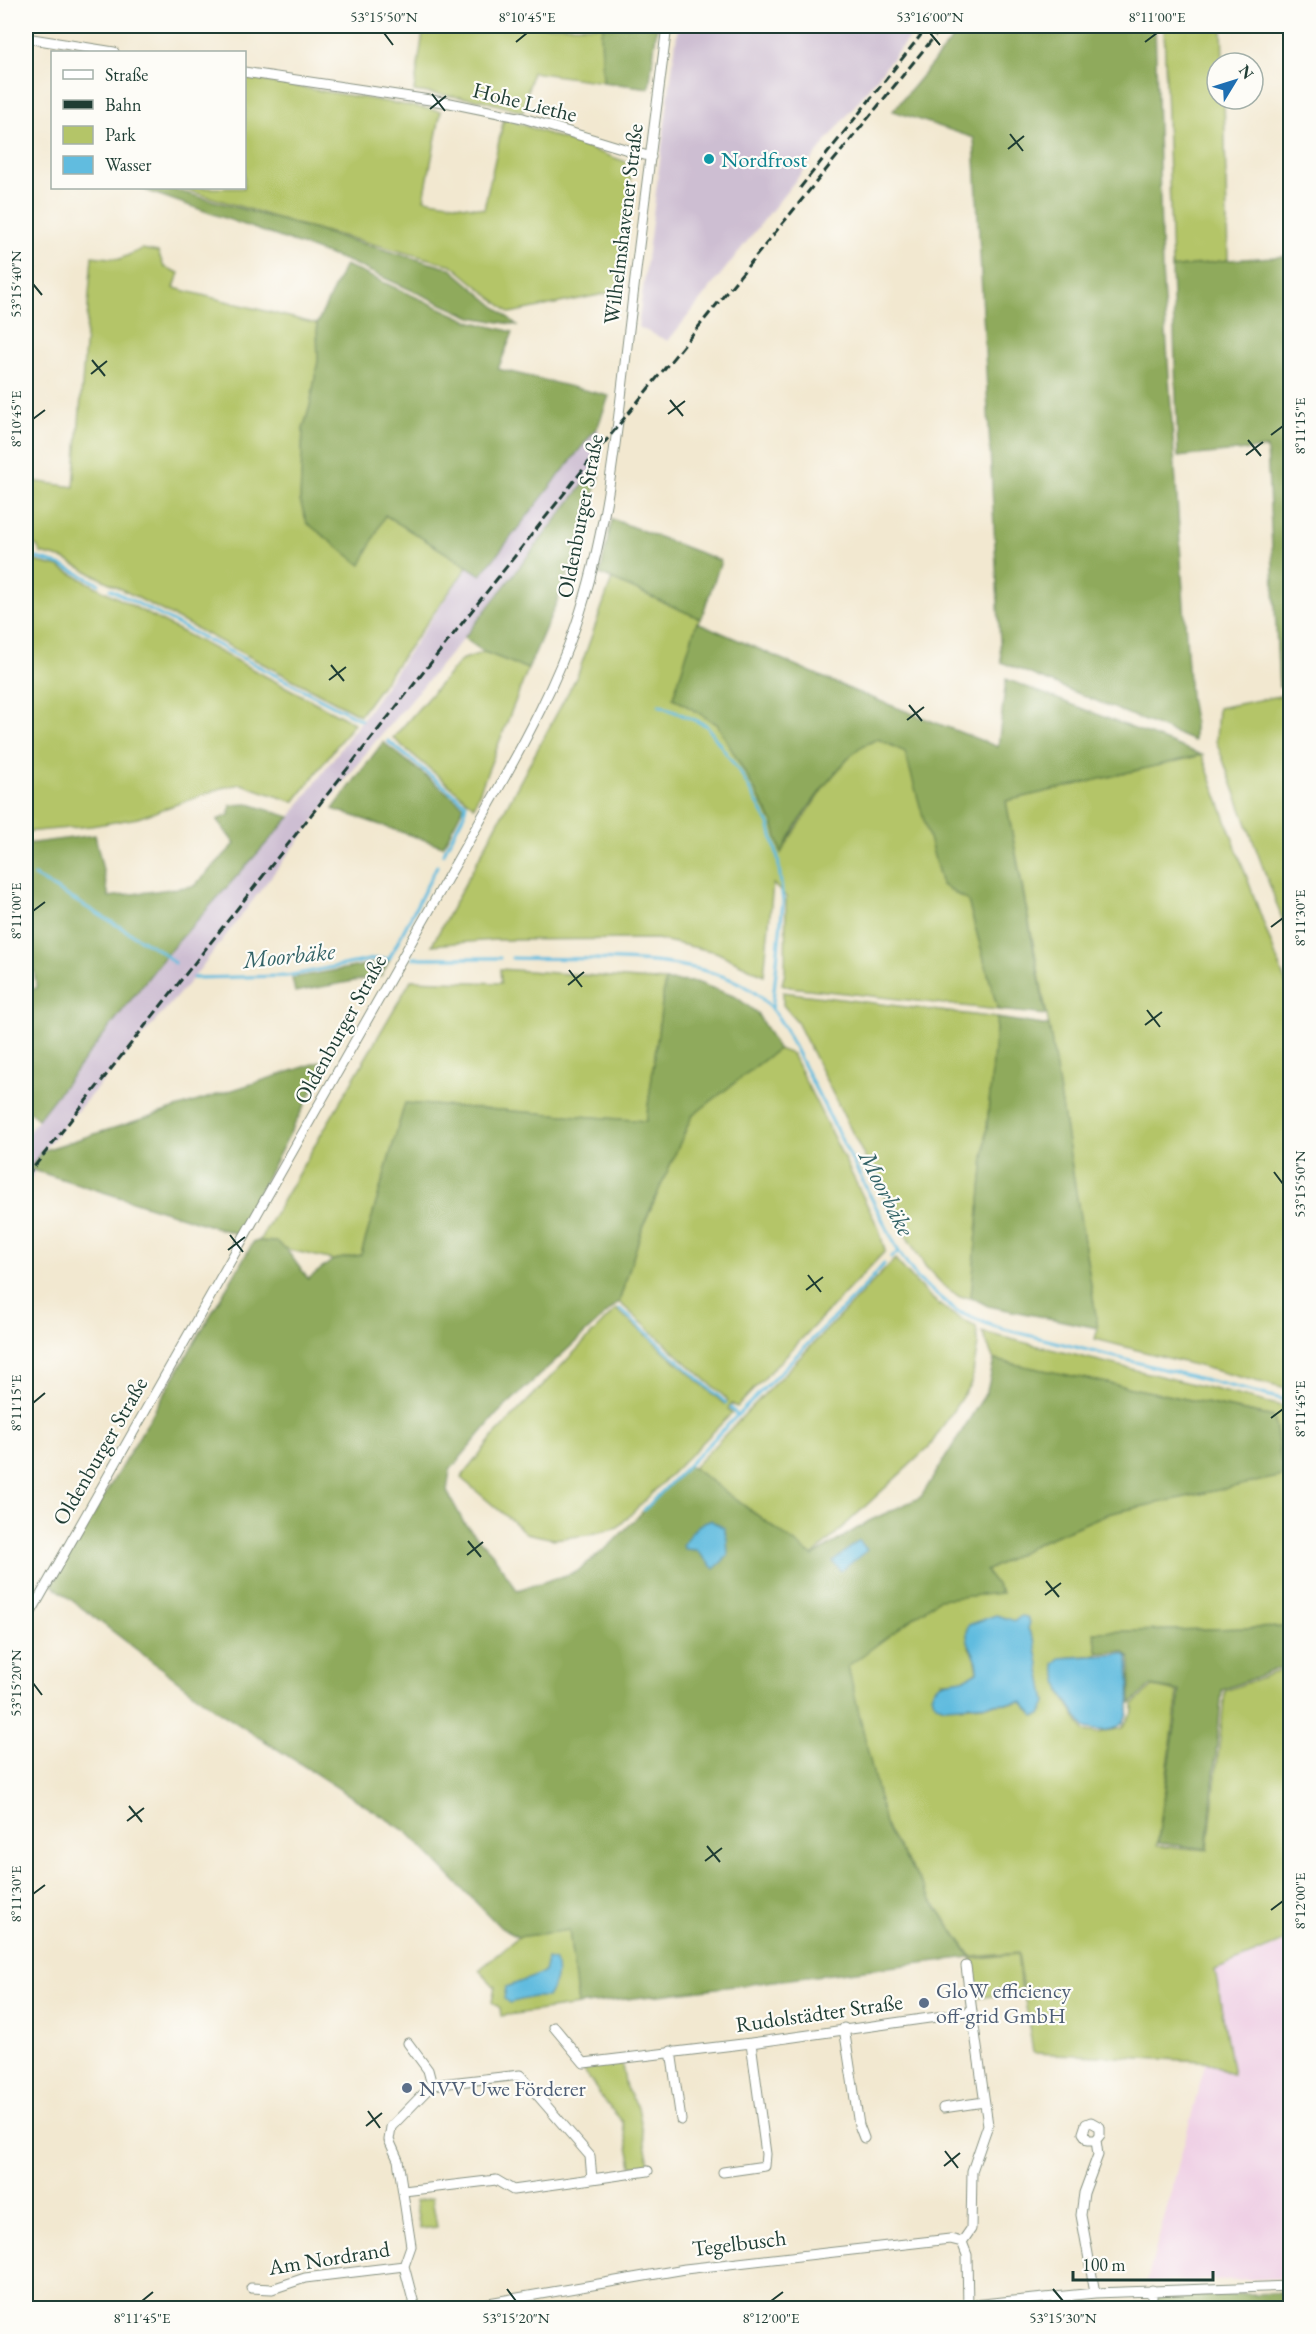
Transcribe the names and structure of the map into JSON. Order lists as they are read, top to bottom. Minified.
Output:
{"streets":{"street":["Hohe Liethe","Wilhelmshavener Straße","Oldenburger Straße","Rudolstädter Straße","Tegelbusch","Am Nordrand"]},"crossings":[["Hohe Liethe","Wilhelmshavener Straße"],["Wilhelmshavener Straße","Oldenburger Straße"]],"water":["Moorbäke"],"places":["Nordfrost","GloW efficiency off-grid GmbH","NVV Uwe Förderer"],"legend":["Straße","Bahn","Park","Wasser"],"scale_bar":"100 m","north":"top right","coordinates":["53°15'50\"N","8°10'45\"E","53°16'00\"N","8°11'00\"E","53°15'40\"N","8°11'15\"E","8°11'30\"E","8°11'45\"E","53°15'20\"N","8°12'00\"E","53°15'30\"N"]}
